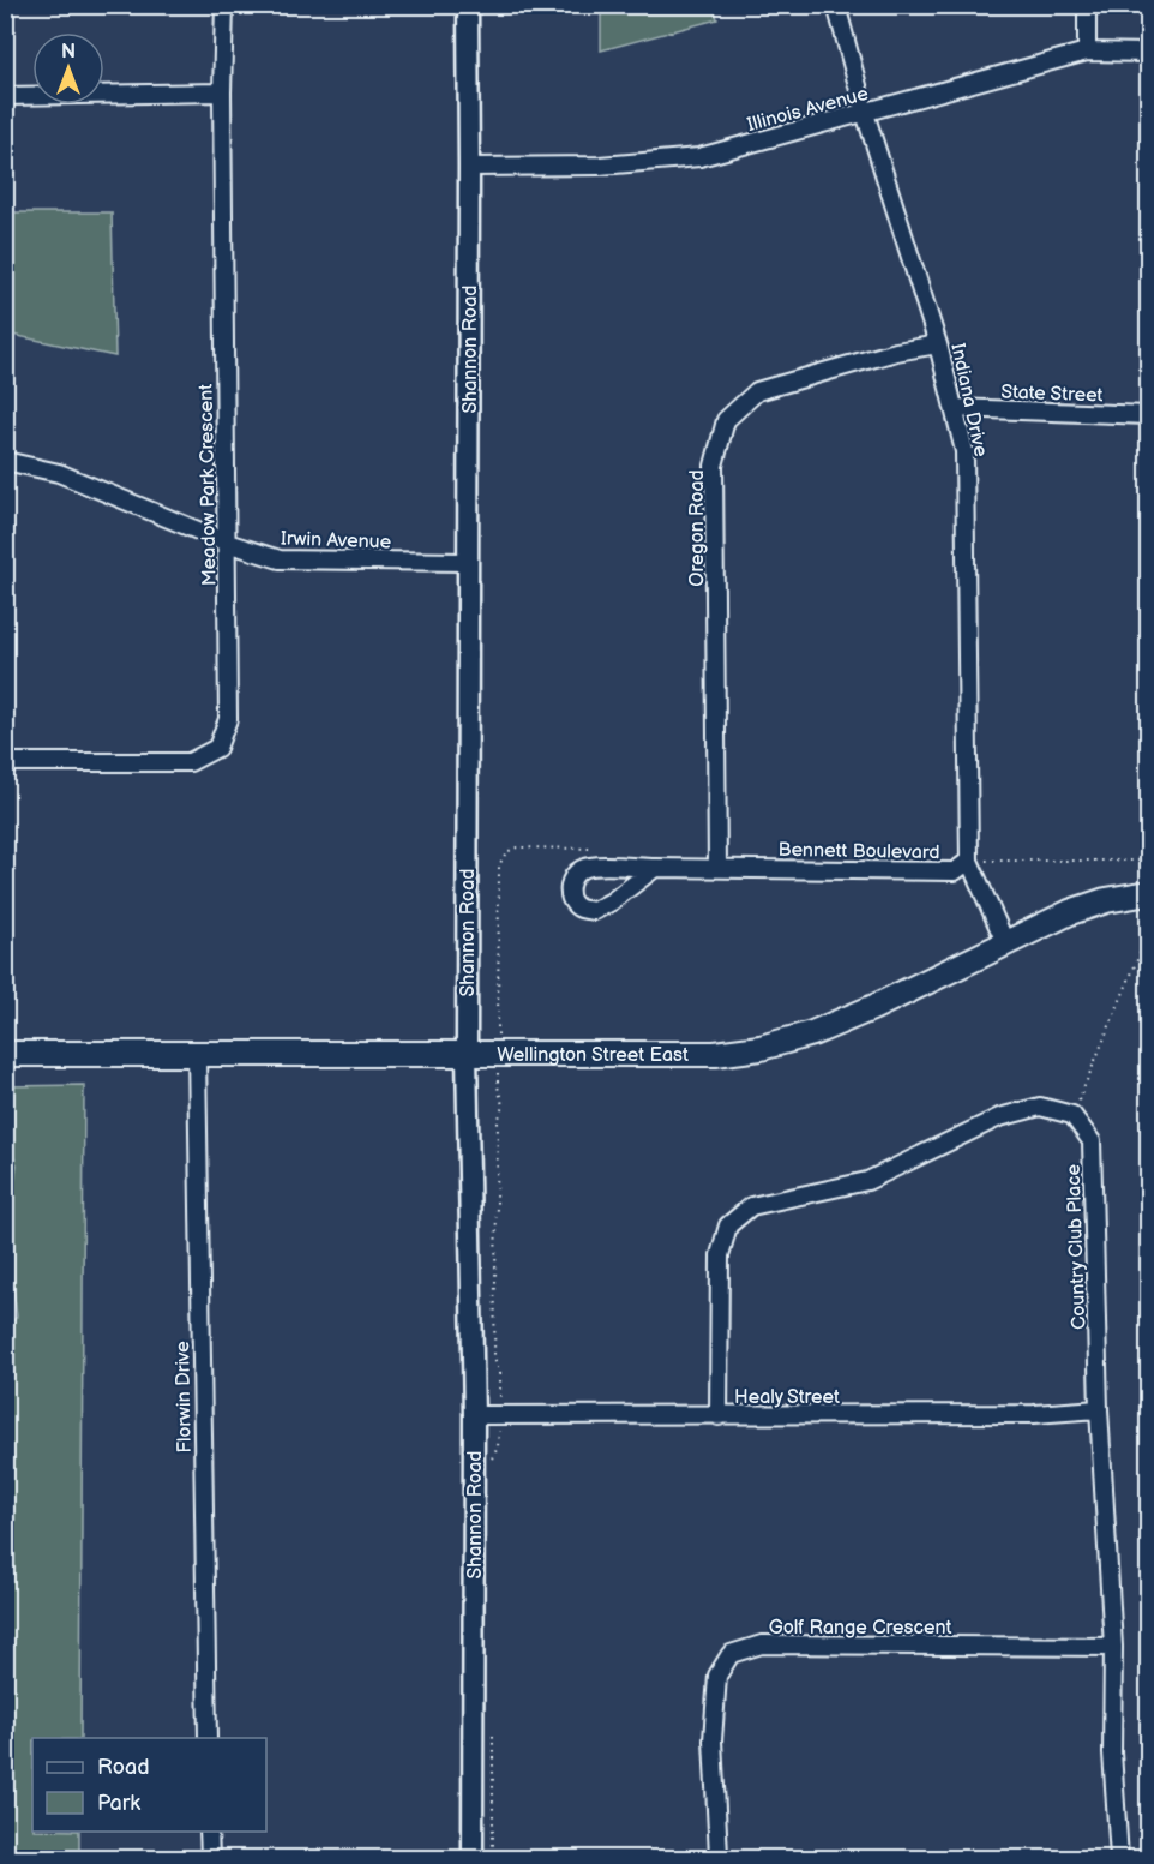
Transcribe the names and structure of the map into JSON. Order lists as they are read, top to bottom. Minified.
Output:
{"streets":{"main road":["Wellington Street East"],"street":["Illinois Avenue","Shannon Road","State Street","Indiana Drive","Meadow Park Crescent","Oregon Road","Irwin Avenue","Bennett Boulevard","Country Club Place","Healy Street","Florwin Drive","Golf Range Crescent"]},"crossings":[["Illinois Avenue","Shannon Road"],["Illinois Avenue","Indiana Drive"],["Shannon Road","Irwin Avenue"],["Shannon Road","Wellington Street East"],["Shannon Road","Healy Street"],["State Street","Indiana Drive"],["Indiana Drive","Oregon Road"],["Indiana Drive","Bennett Boulevard"],["Meadow Park Crescent","Irwin Avenue"],["Oregon Road","Bennett Boulevard"],["Wellington Street East","Florwin Drive"],["Country Club Place","Healy Street"],["Country Club Place","Golf Range Crescent"]],"legend":["Road","Park"],"north":"top"}
